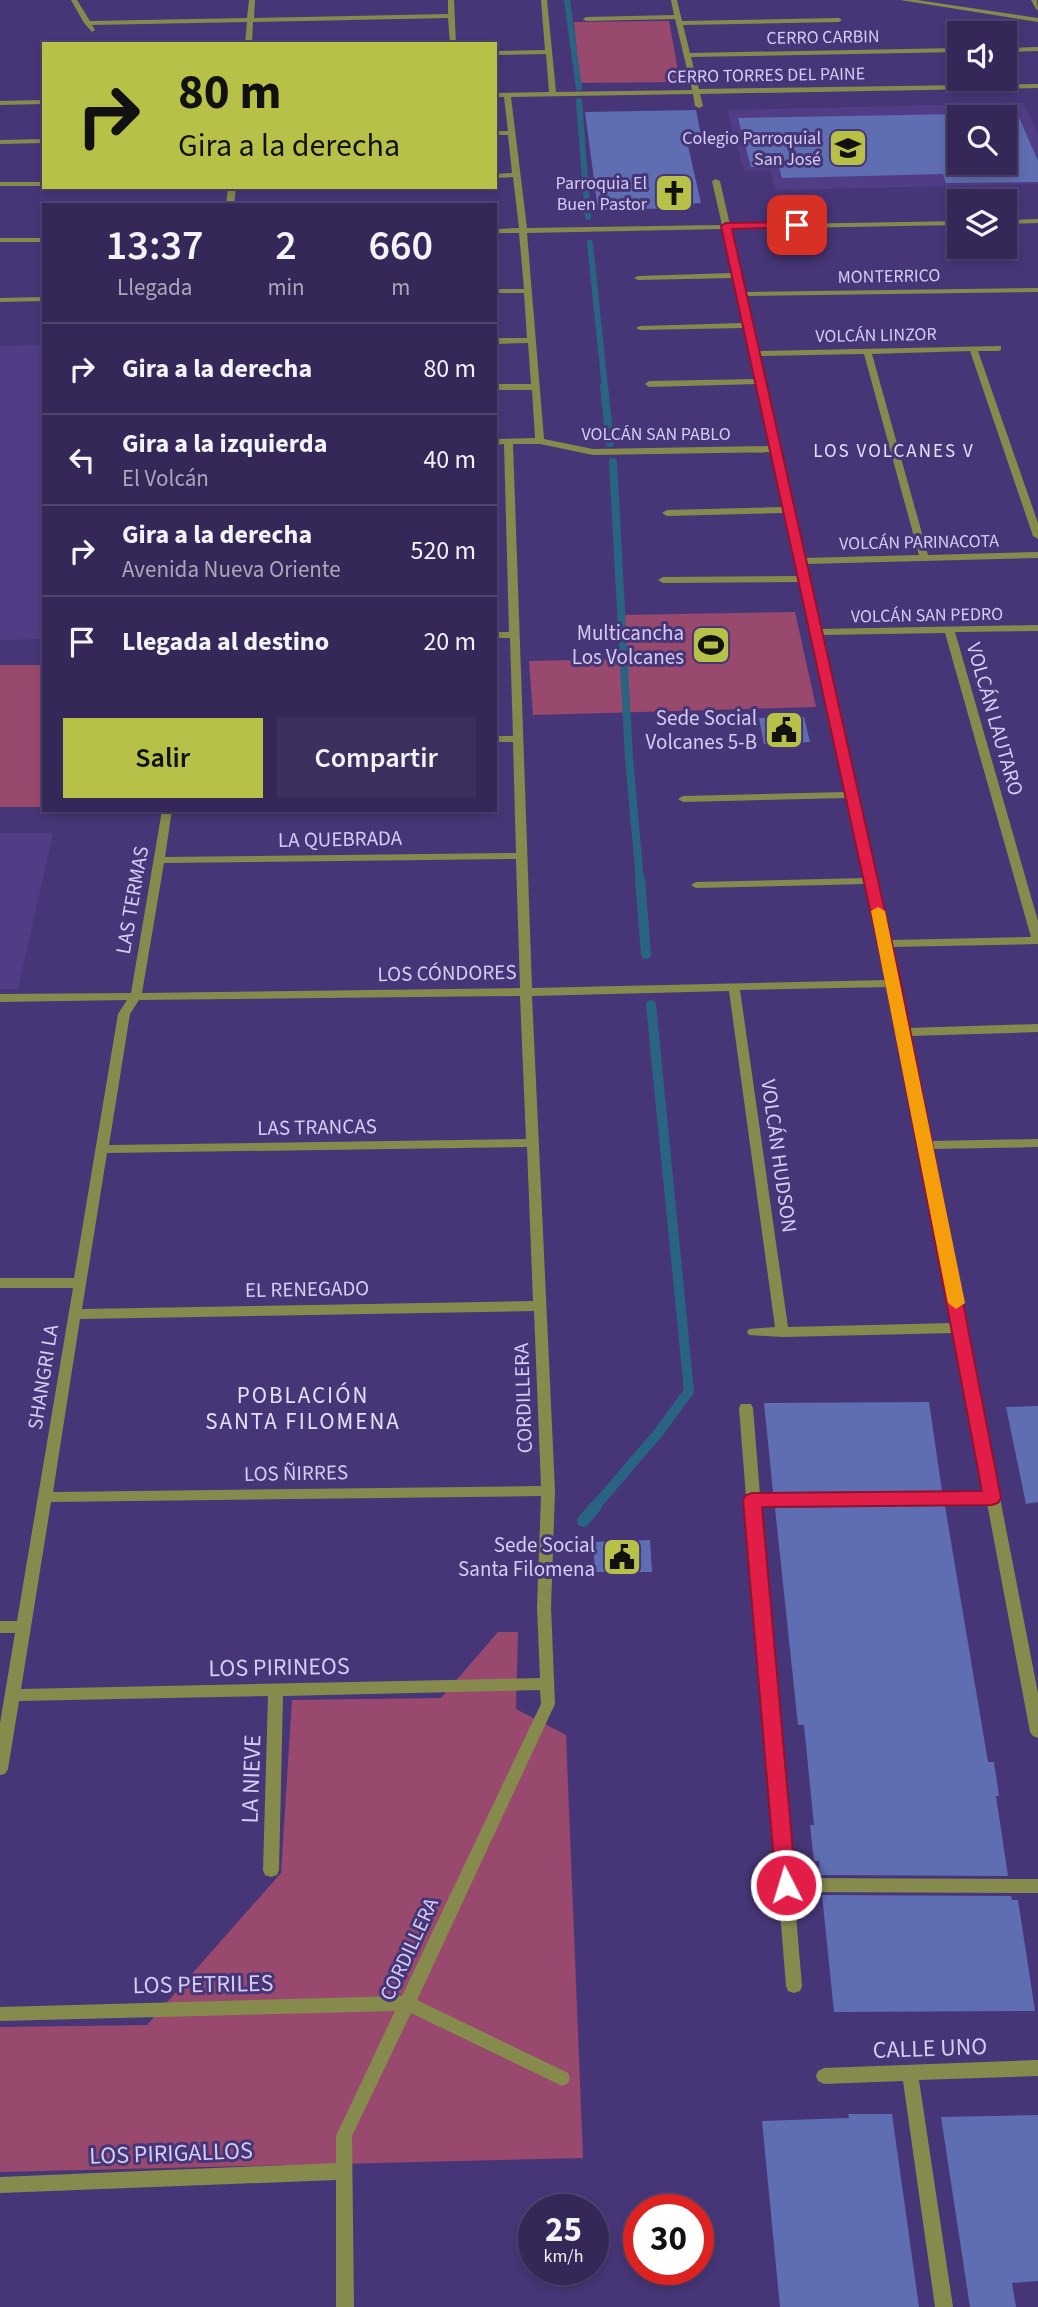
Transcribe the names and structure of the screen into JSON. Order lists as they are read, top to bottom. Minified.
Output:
{"streets":{"street":["CERRO CARBIN","CERRO TORRES DEL PAINE","MONTERRICO","VOLCÁN LINZOR","VOLCÁN SAN PABLO","VOLCÁN PARINACOTA","VOLCÁN SAN PEDRO","VOLCÁN LAUTARO","LA QUEBRADA","LAS TERMAS","LOS CÓNDORES","LAS TRANCAS","VOLCÁN HUDSON","EL RENEGADO","SHANGRI LA","CORDILLERA","LOS ÑIRRES","LOS PIRINEOS","LA NIEVE","LOS PETRILES","CALLE UNO","LOS PIRIGALLOS"]},"crossings":[["VOLCÁN SAN PABLO","CORDILLERA"],["VOLCÁN SAN PEDRO","VOLCÁN LAUTARO"],["LA QUEBRADA","LAS TERMAS"],["LA QUEBRADA","CORDILLERA"],["LAS TERMAS","LOS CÓNDORES"],["LAS TERMAS","SHANGRI LA"],["LOS CÓNDORES","VOLCÁN HUDSON"],["LOS CÓNDORES","SHANGRI LA"],["LOS CÓNDORES","CORDILLERA"],["LAS TRANCAS","SHANGRI LA"],["LAS TRANCAS","CORDILLERA"],["EL RENEGADO","SHANGRI LA"],["EL RENEGADO","CORDILLERA"],["SHANGRI LA","LOS ÑIRRES"],["SHANGRI LA","LOS PIRINEOS"],["CORDILLERA","LOS ÑIRRES"],["CORDILLERA","LOS PIRINEOS"],["CORDILLERA","LOS PETRILES"],["CORDILLERA","LOS PIRIGALLOS"],["LOS PIRINEOS","LA NIEVE"]],"districts":["LOS VOLCANES V","POBLACIÓN SANTA FILOMENA"],"places":{"school or university":["Colegio Parroquial San José"],"church":["Parroquia El Buen Pastor"],"sports":["Multicancha Los Volcanes"],"public building":["Sede Social Volcanes 5-B","Sede Social Santa Filomena"]},"page":{"turn":["80 m","Gira a la derecha"],"eta":["13:37","Llegada","2","min","660","m"],"list":[{"name":"Gira a la derecha","value":"80 m"},{"name":"Gira a la izquierda","note":"El Volcán","value":"40 m"},{"name":"Gira a la derecha","note":"Avenida Nueva Oriente","value":"520 m"},{"name":"Llegada al destino","value":"20 m"}],"buttons":["Salir","Compartir"],"speed":"25 km/h","limit":"30"}}
